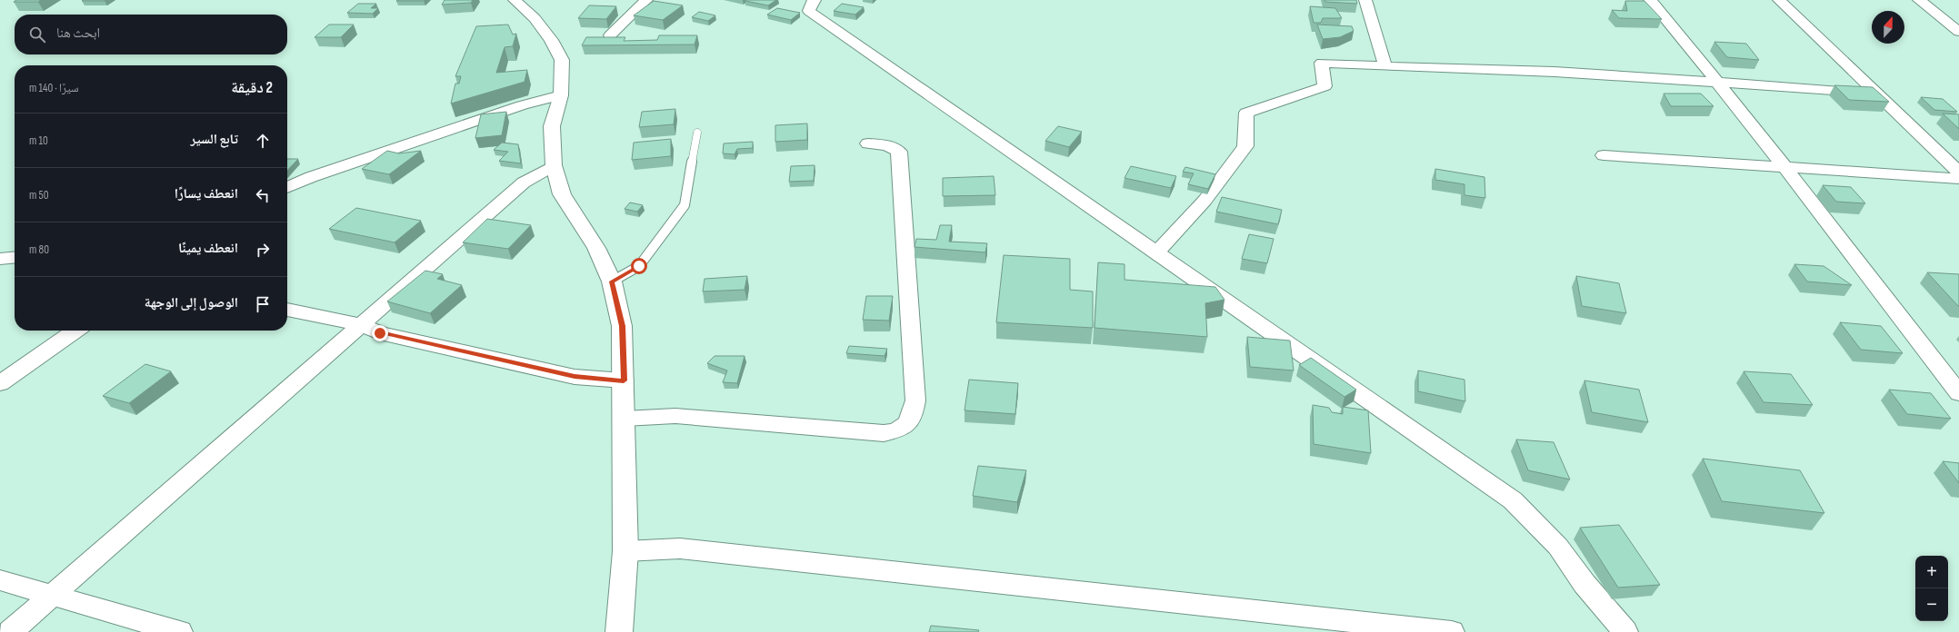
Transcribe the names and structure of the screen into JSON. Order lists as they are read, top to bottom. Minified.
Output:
{"north":"top","page":{"search":"ابحث هنا","heading":["2 دقيقة","سيرًا · 140 m"],"list":[["تابع السير","10 m"],["انعطف يسارًا","50 m"],["انعطف يمينًا","80 m"],"الوصول إلى الوجهة"],"map_buttons":["+","−"]}}
